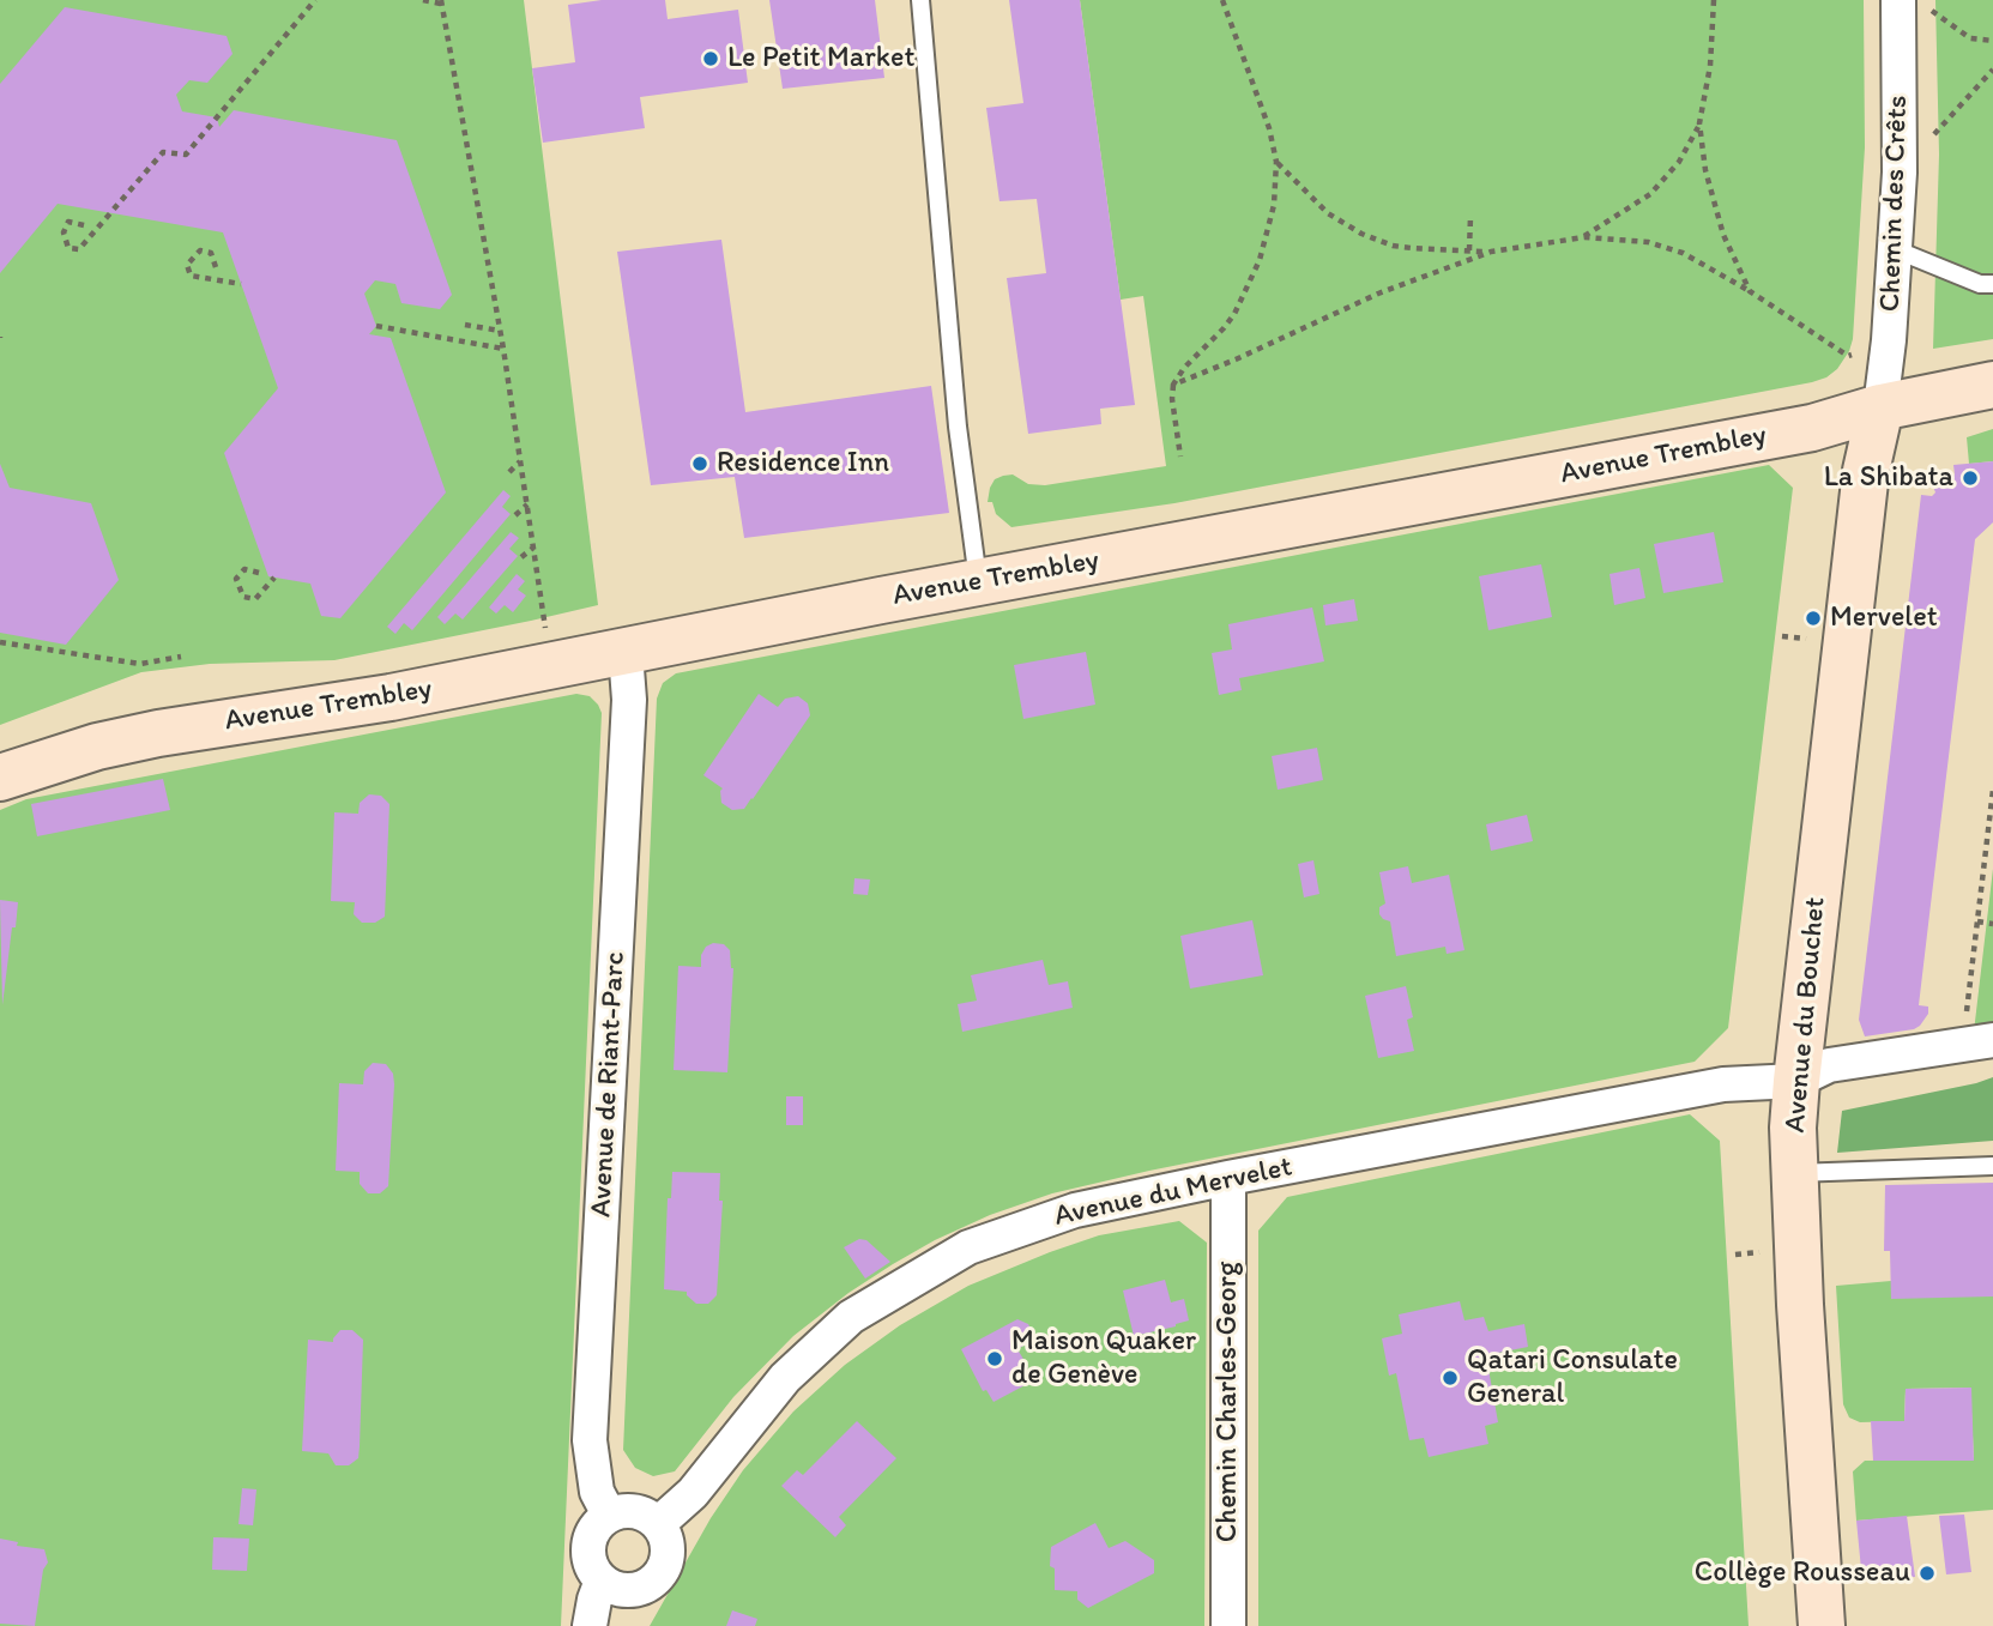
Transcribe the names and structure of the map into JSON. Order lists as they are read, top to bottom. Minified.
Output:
{"streets":{"street":["Chemin des Crêts","Avenue Trembley","Avenue du Bouchet","Avenue de Riant-Parc","Avenue du Mervelet","Chemin Charles-Georg"]},"crossings":[["Chemin des Crêts","Avenue Trembley"],["Chemin des Crêts","Avenue du Bouchet"],["Avenue Trembley","Avenue du Bouchet"],["Avenue Trembley","Avenue de Riant-Parc"],["Avenue du Bouchet","Avenue du Mervelet"],["Avenue de Riant-Parc","Avenue du Mervelet"],["Avenue du Mervelet","Chemin Charles-Georg"]],"places":["Le Petit Market","Residence Inn","La Shibata","Mervelet","Maison Quaker de Genève","Qatari Consulate General","Collège Rousseau"]}
